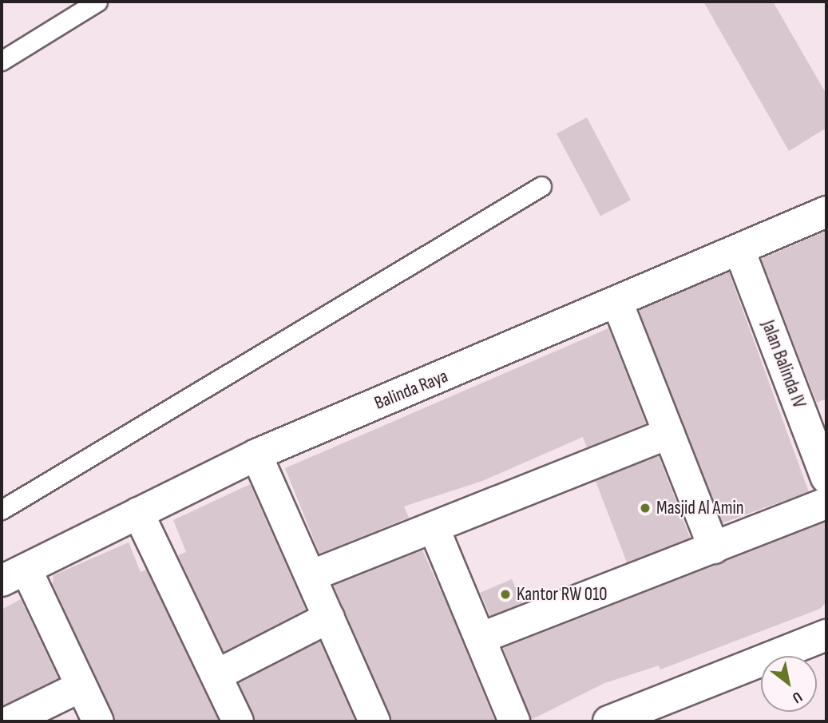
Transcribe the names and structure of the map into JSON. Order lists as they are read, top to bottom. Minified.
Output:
{"streets":{"street":["Jalan Balinda IV","Balinda Raya"]},"crossings":[["Jalan Balinda IV","Balinda Raya"]],"places":["Masjid Al Amin","Kantor RW 010"],"north":"bottom right"}
